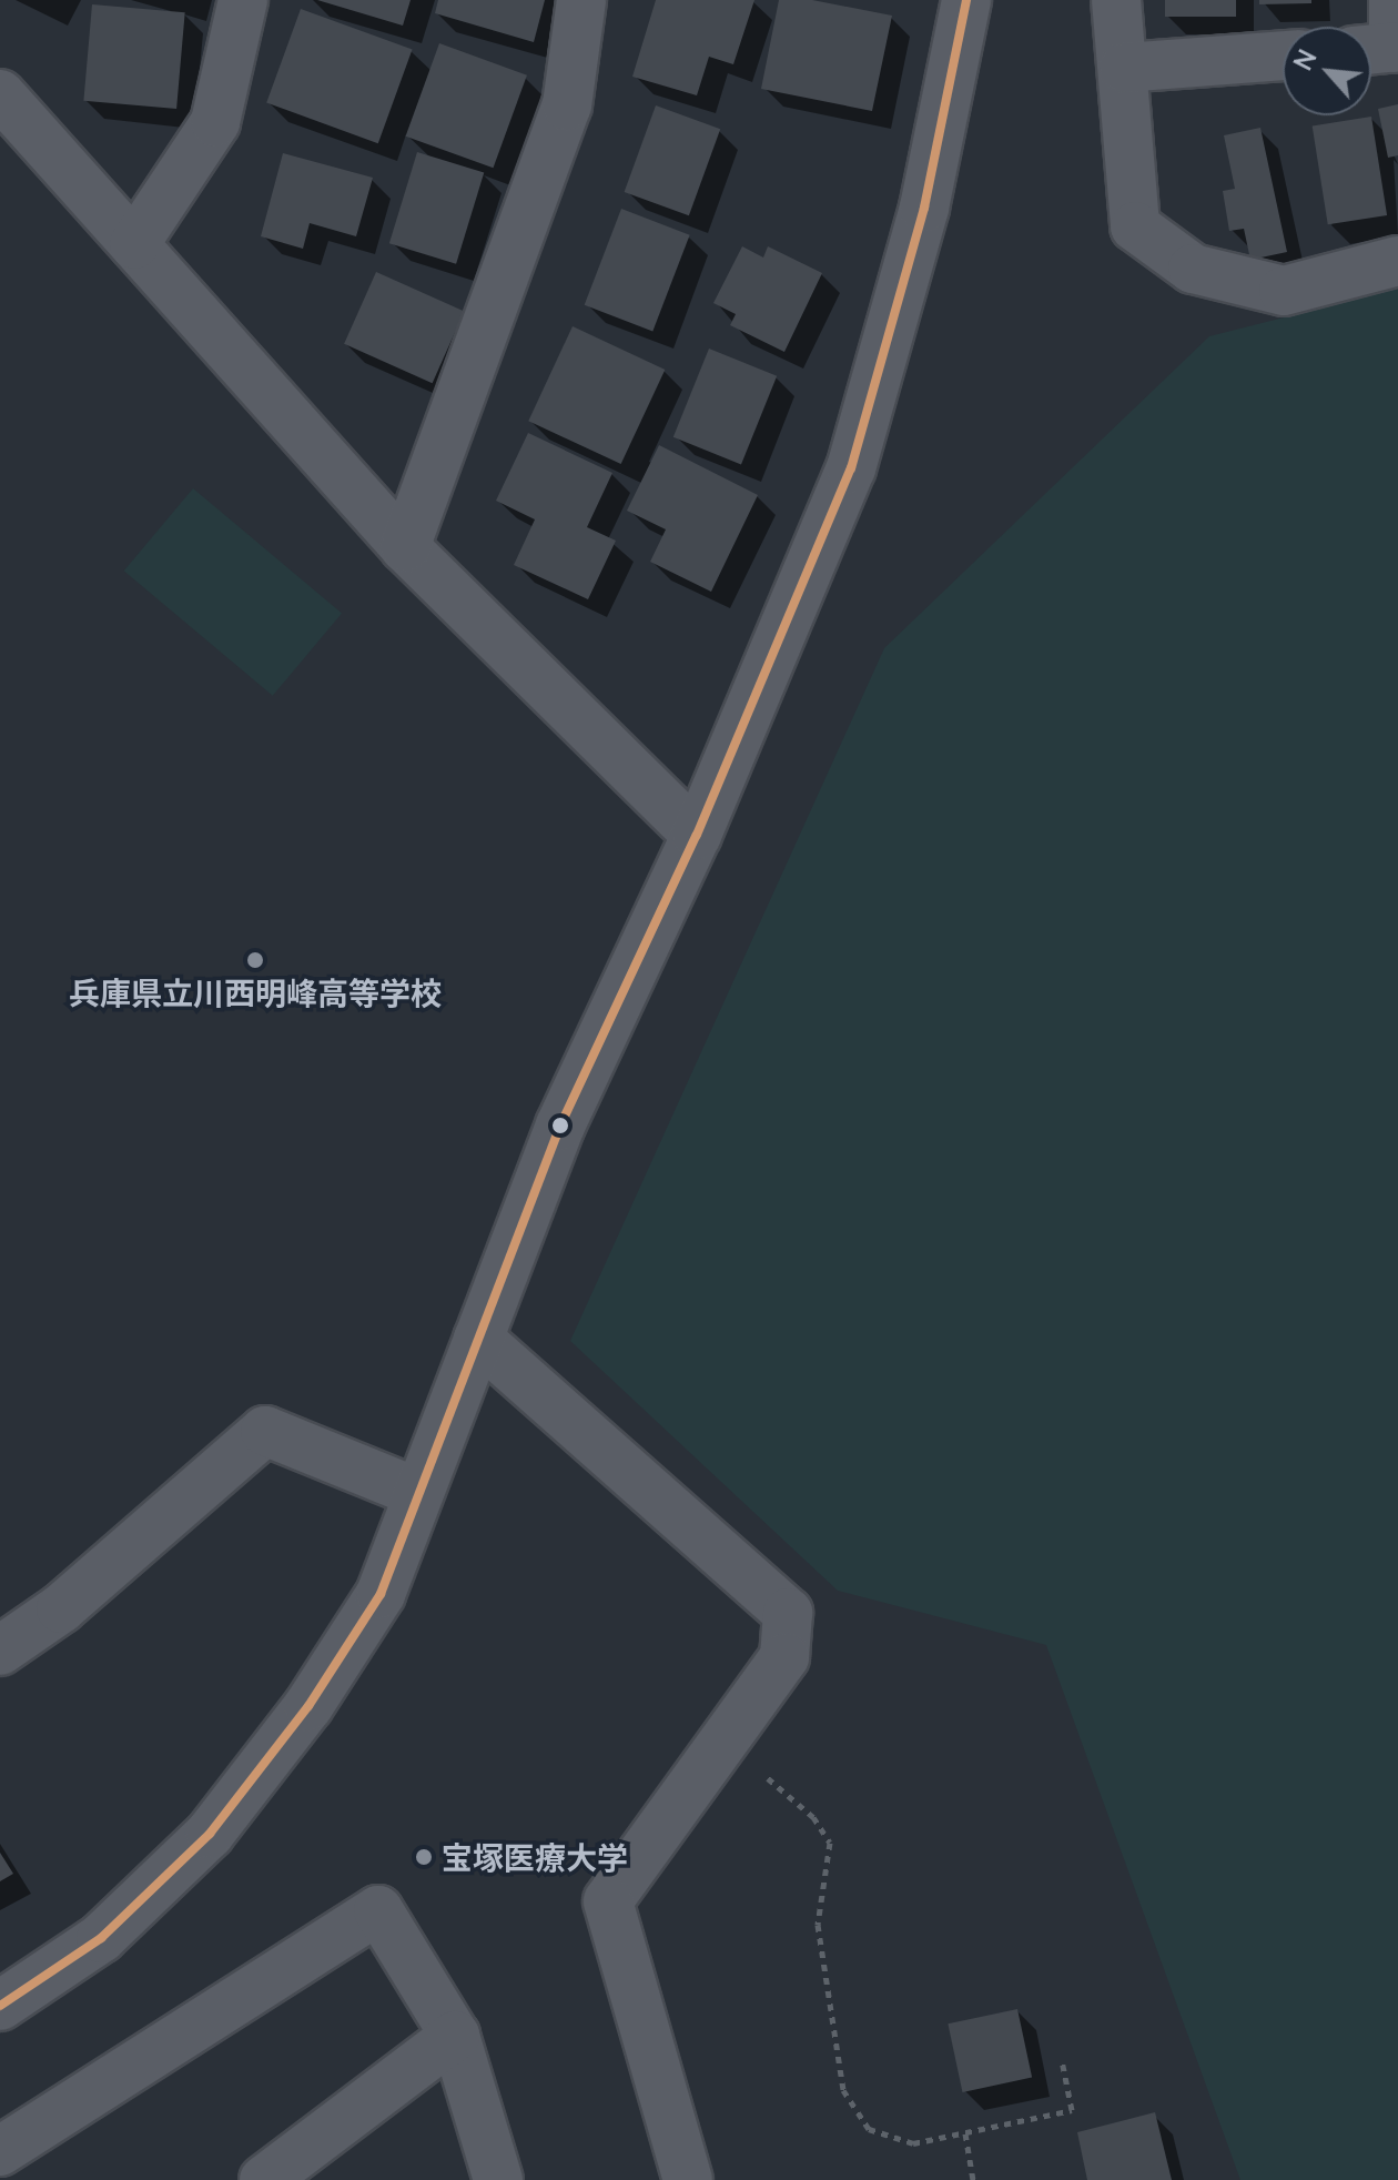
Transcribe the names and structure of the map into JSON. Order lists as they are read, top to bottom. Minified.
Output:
{"places":["兵庫県立川西明峰高等学校","宝塚医療大学"],"north":"top left"}
